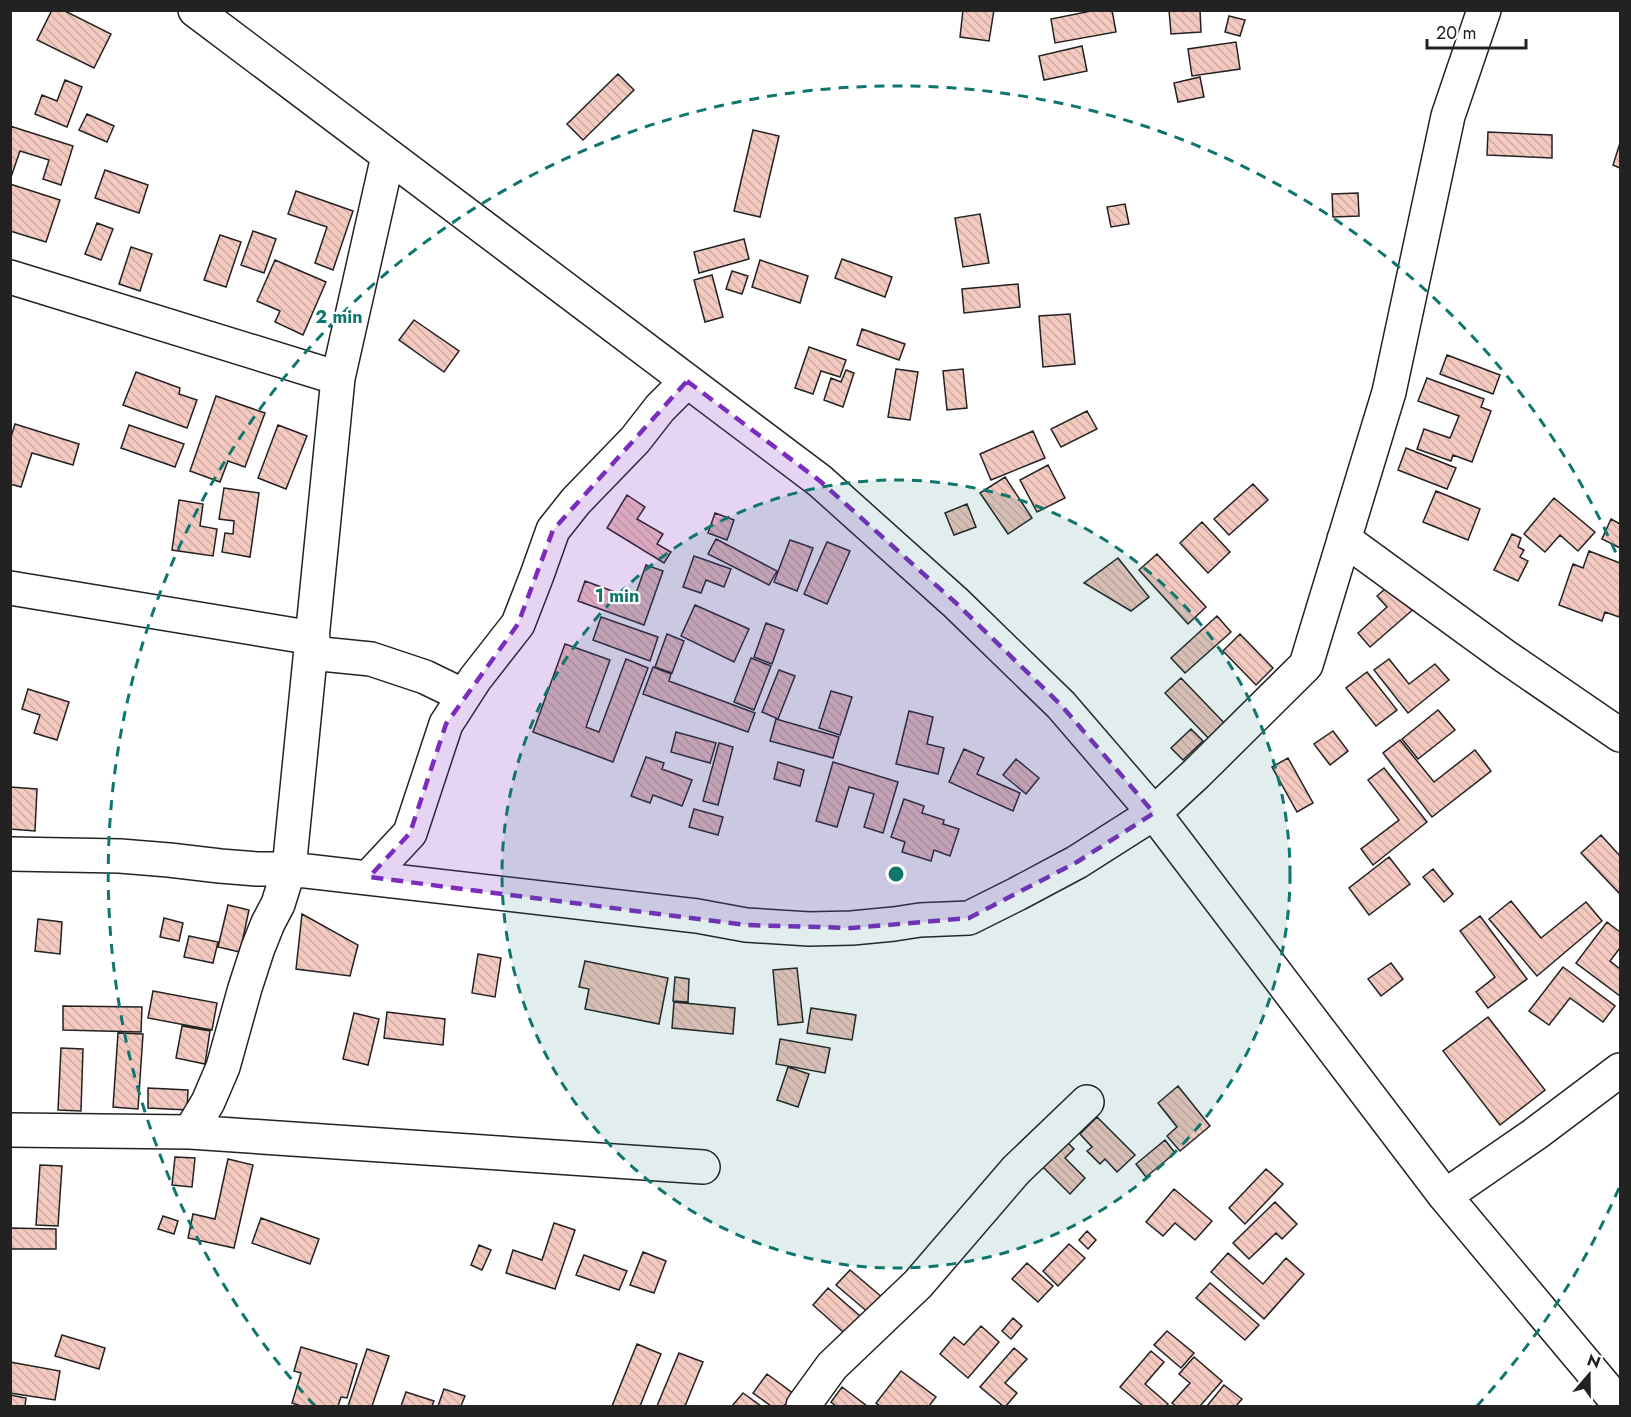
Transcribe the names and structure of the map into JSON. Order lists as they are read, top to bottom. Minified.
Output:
{"scale_bar":"20 m","north":"top","rings":["2 min","1 min"]}
